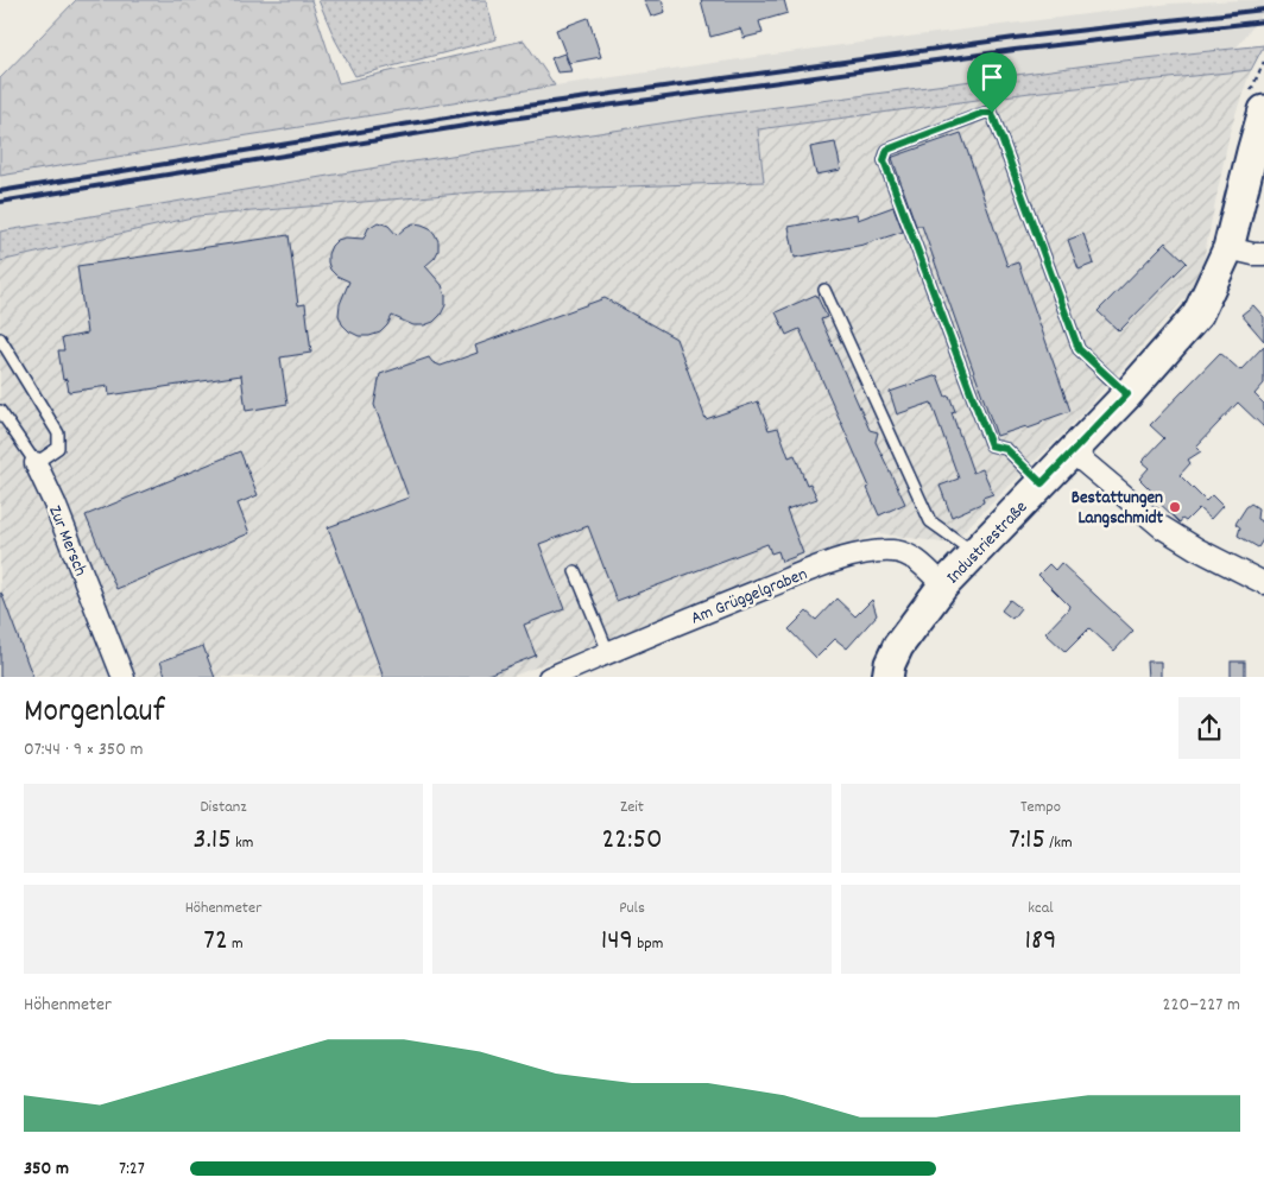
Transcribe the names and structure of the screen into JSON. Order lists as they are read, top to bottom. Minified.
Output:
{"streets":{"main road":["Industriestraße"],"street":["Zur Mersch","Am Grüggelgraben"]},"crossings":[["Industriestraße","Am Grüggelgraben"]],"places":["Bestattungen Langschmidt"],"page":{"heading":["Morgenlauf","07:44 · 9 × 350 m"],"stats":[["Distanz","3.15 km"],["Zeit","22:50"],["Tempo","7:15 /km"],["Höhenmeter","72 m"],["Puls","149 bpm"],["kcal","189"]],"chart":["Höhenmeter","220–227 m"],"list":[{"name":"350 m","note":"7:27"}]}}
